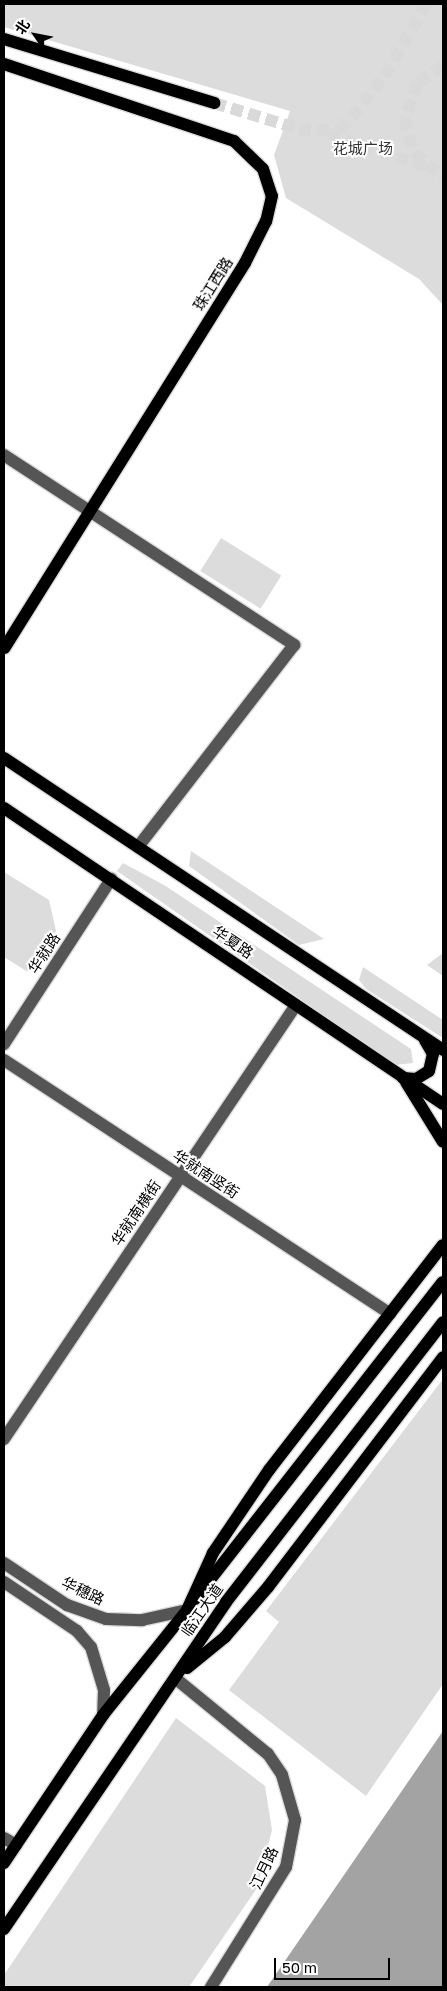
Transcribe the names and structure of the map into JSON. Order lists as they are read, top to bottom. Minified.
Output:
{"streets":{"main road":["珠江西路","华夏路","临江大道"],"street":["华就路","华就南竖街","华就南横街","华穗路","江月路"]},"crossings":[["华夏路","华就路"],["华夏路","华就南横街"],["华就南竖街","华就南横街"],["华穗路","临江大道"],["临江大道","江月路"]],"parks":["花城广场"],"scale_bar":"50 m","north":"top left"}
